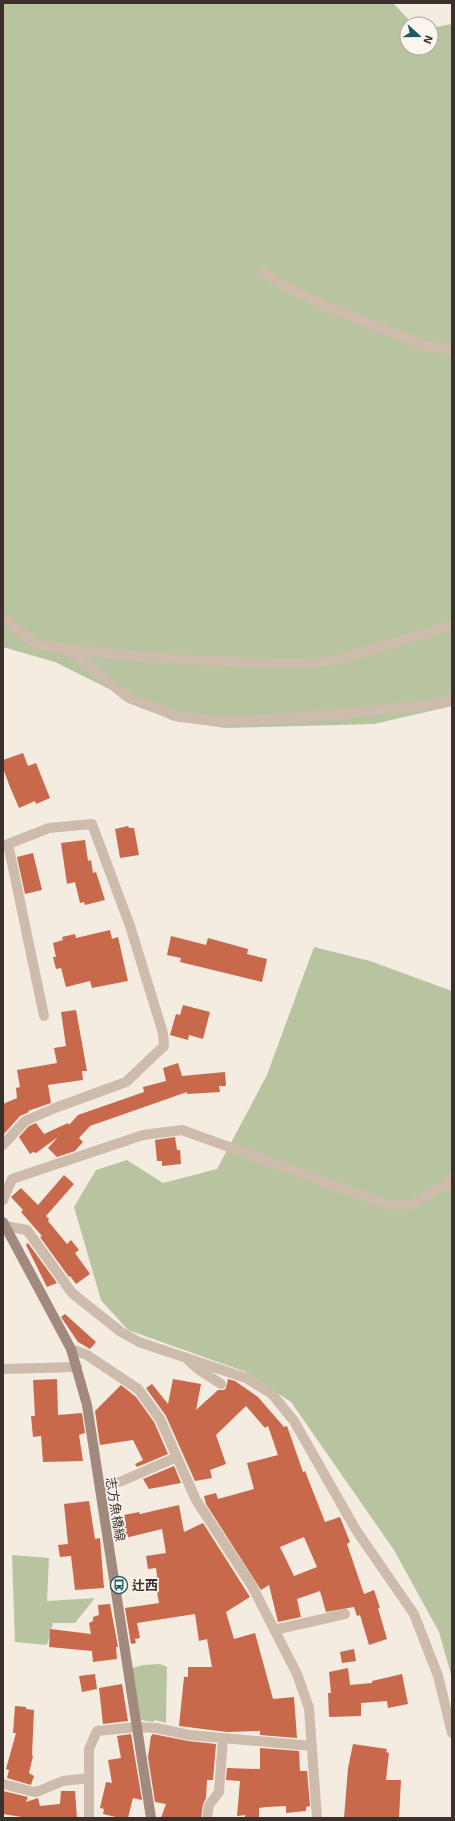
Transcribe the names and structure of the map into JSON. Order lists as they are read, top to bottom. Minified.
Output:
{"streets":{"main road":["志方魚橋線"]},"places":{"bus stop":["辻西"]},"north":"right"}
